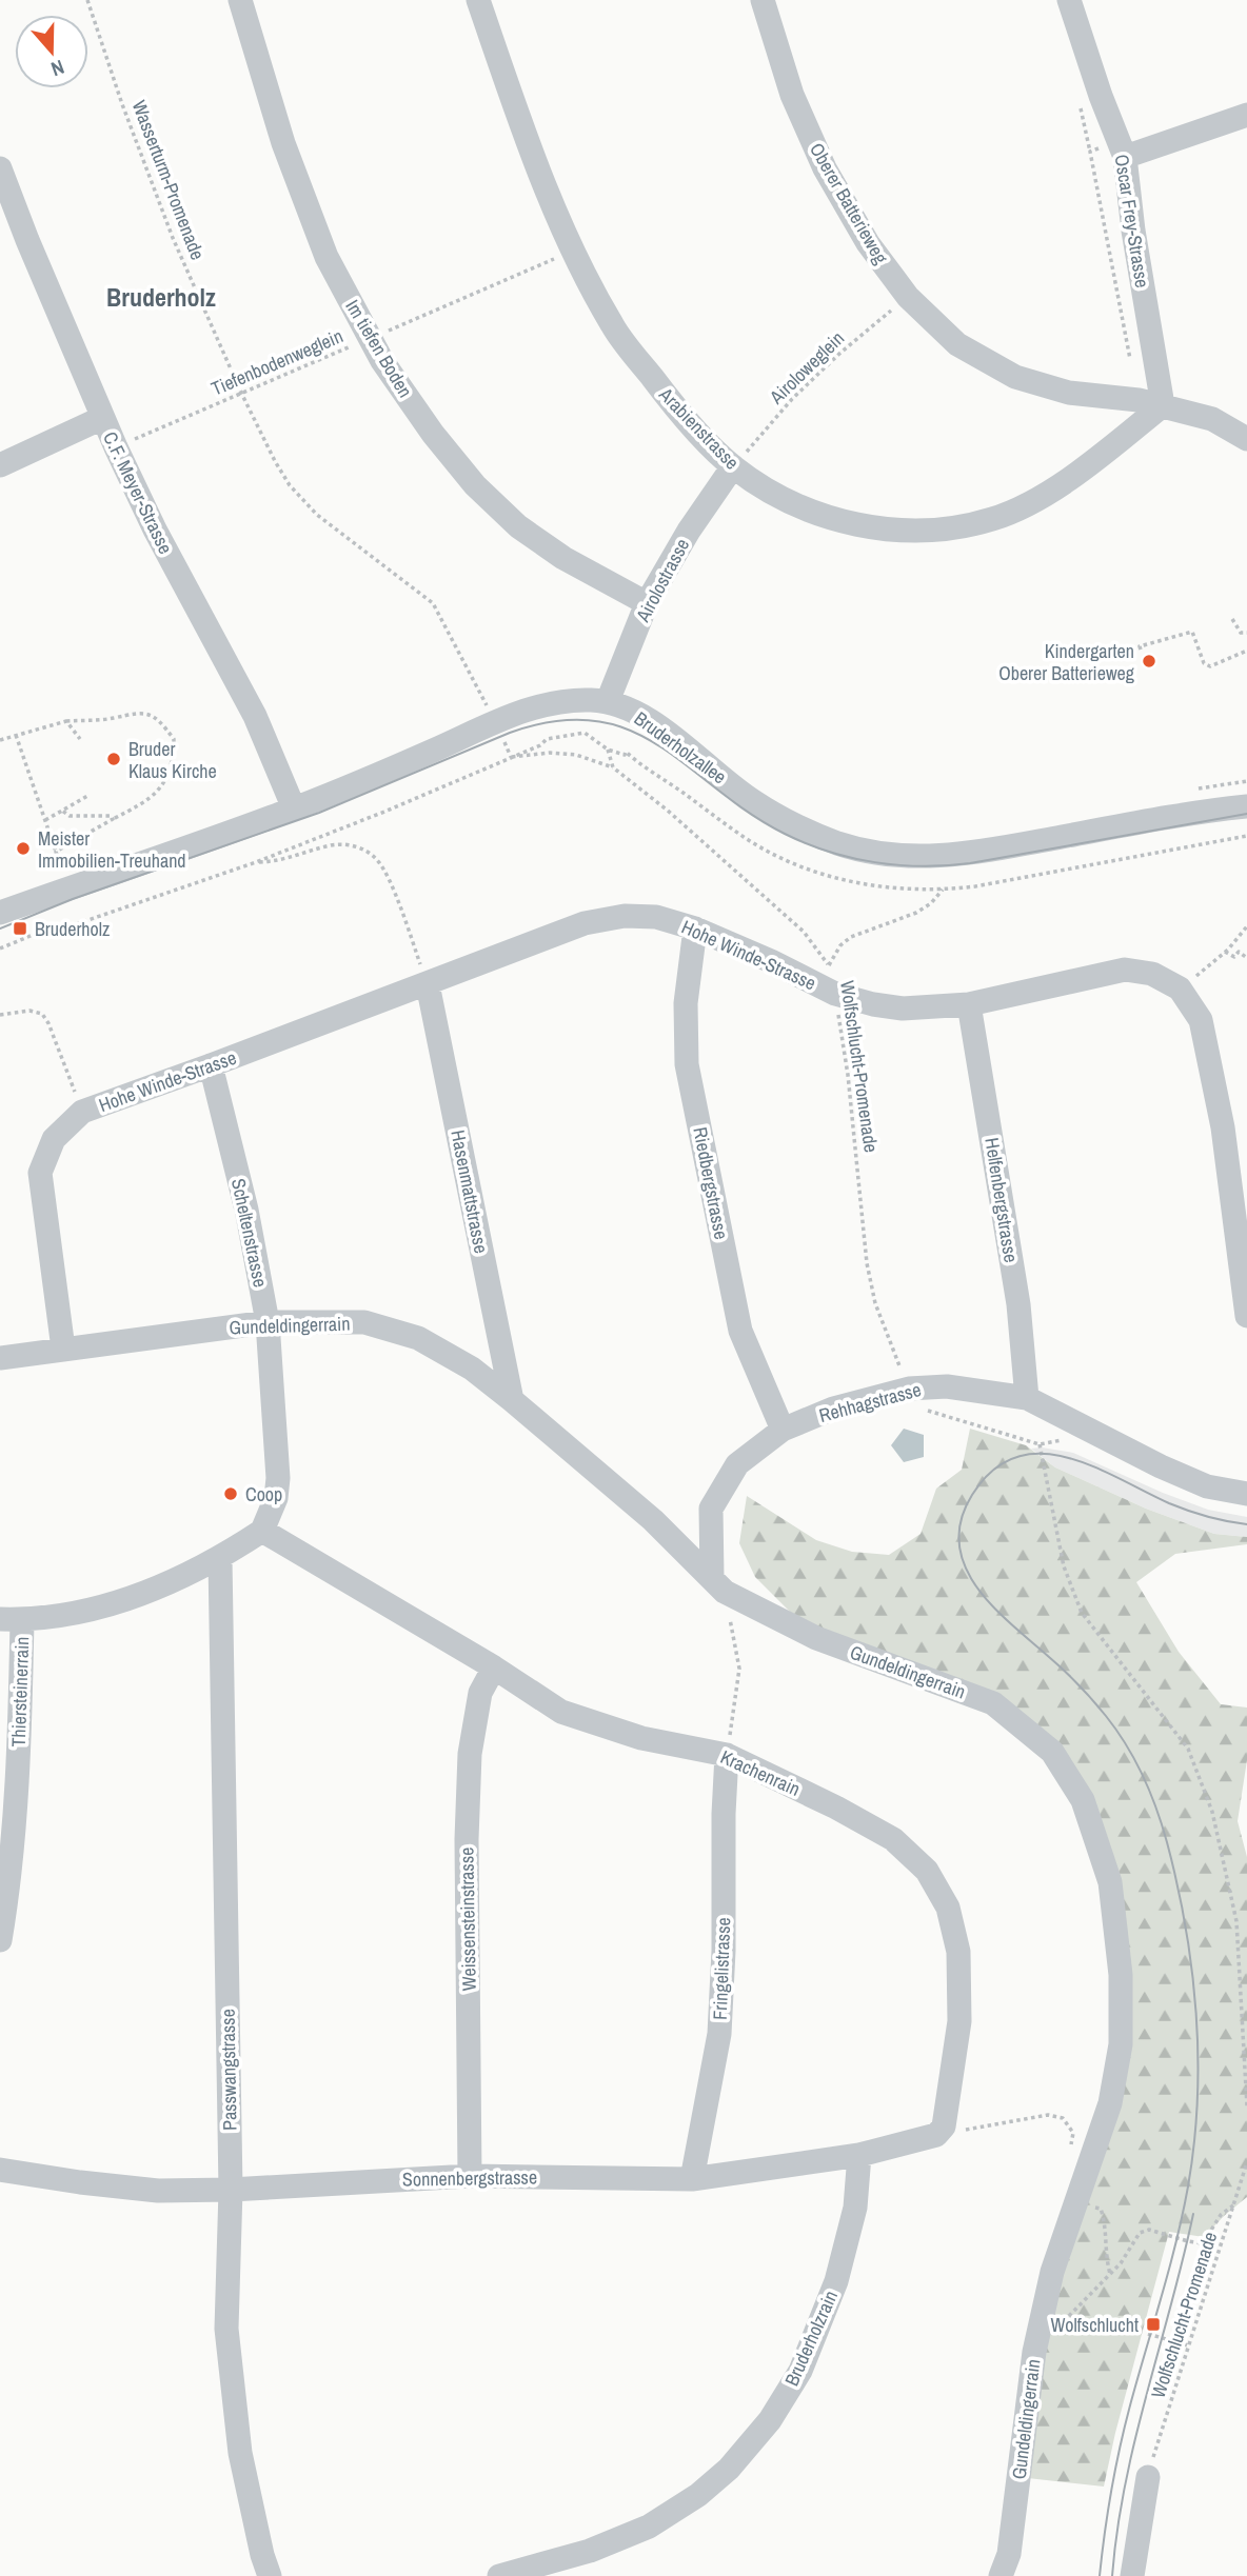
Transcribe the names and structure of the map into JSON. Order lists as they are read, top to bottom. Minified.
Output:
{"streets":{"street":["Oberer Batterieweg","Oscar Frey-Strasse","Im tiefen Boden","Arabienstrasse","C.F. Meyer-Strasse","Airolostrasse","Bruderholzallee","Hohe Winde-Strasse","Riedbergstrasse","Hasenmattstrasse","Helfenbergstrasse","Scheltenstrasse","Gundeldingerrain","Rehhagstrasse","Thiersteinerrain","Krachenrain","Weissensteinstrasse","Fringelistrasse","Passwangstrasse","Sonnenbergstrasse","Bruderholzrain"],"path":["Wasserturm-Promenade","Tiefenbodenweglein","Airoloweglein","Wolfschlucht-Promenade"]},"crossings":[["Wasserturm-Promenade","Tiefenbodenweglein"],["Oberer Batterieweg","Oscar Frey-Strasse"],["Oberer Batterieweg","Airoloweglein"],["Oberer Batterieweg","Arabienstrasse"],["Oscar Frey-Strasse","Arabienstrasse"],["Im tiefen Boden","Tiefenbodenweglein"],["Im tiefen Boden","Airolostrasse"],["Tiefenbodenweglein","Arabienstrasse"],["Tiefenbodenweglein","C.F. Meyer-Strasse"],["Airoloweglein","Arabienstrasse"],["Airoloweglein","Airolostrasse"],["Arabienstrasse","Airolostrasse"],["C.F. Meyer-Strasse","Bruderholzallee"],["Airolostrasse","Bruderholzallee"],["Hohe Winde-Strasse","Wolfschlucht-Promenade"],["Hohe Winde-Strasse","Riedbergstrasse"],["Hohe Winde-Strasse","Hasenmattstrasse"],["Hohe Winde-Strasse","Helfenbergstrasse"],["Hohe Winde-Strasse","Scheltenstrasse"],["Hohe Winde-Strasse","Gundeldingerrain"],["Wolfschlucht-Promenade","Rehhagstrasse"],["Riedbergstrasse","Rehhagstrasse"],["Hasenmattstrasse","Gundeldingerrain"],["Helfenbergstrasse","Rehhagstrasse"],["Scheltenstrasse","Gundeldingerrain"],["Scheltenstrasse","Krachenrain"],["Gundeldingerrain","Rehhagstrasse"],["Krachenrain","Weissensteinstrasse"],["Krachenrain","Fringelistrasse"],["Krachenrain","Sonnenbergstrasse"],["Weissensteinstrasse","Sonnenbergstrasse"],["Fringelistrasse","Sonnenbergstrasse"],["Passwangstrasse","Sonnenbergstrasse"],["Sonnenbergstrasse","Bruderholzrain"]],"districts":["Bruderholz"],"places":{"other":["Kindergarten Oberer Batterieweg","Bruder Klaus Kirche","Meister Immobilien-Treuhand","Coop"],"transit":["Bruderholz","Wolfschlucht"]},"north":"bottom"}
